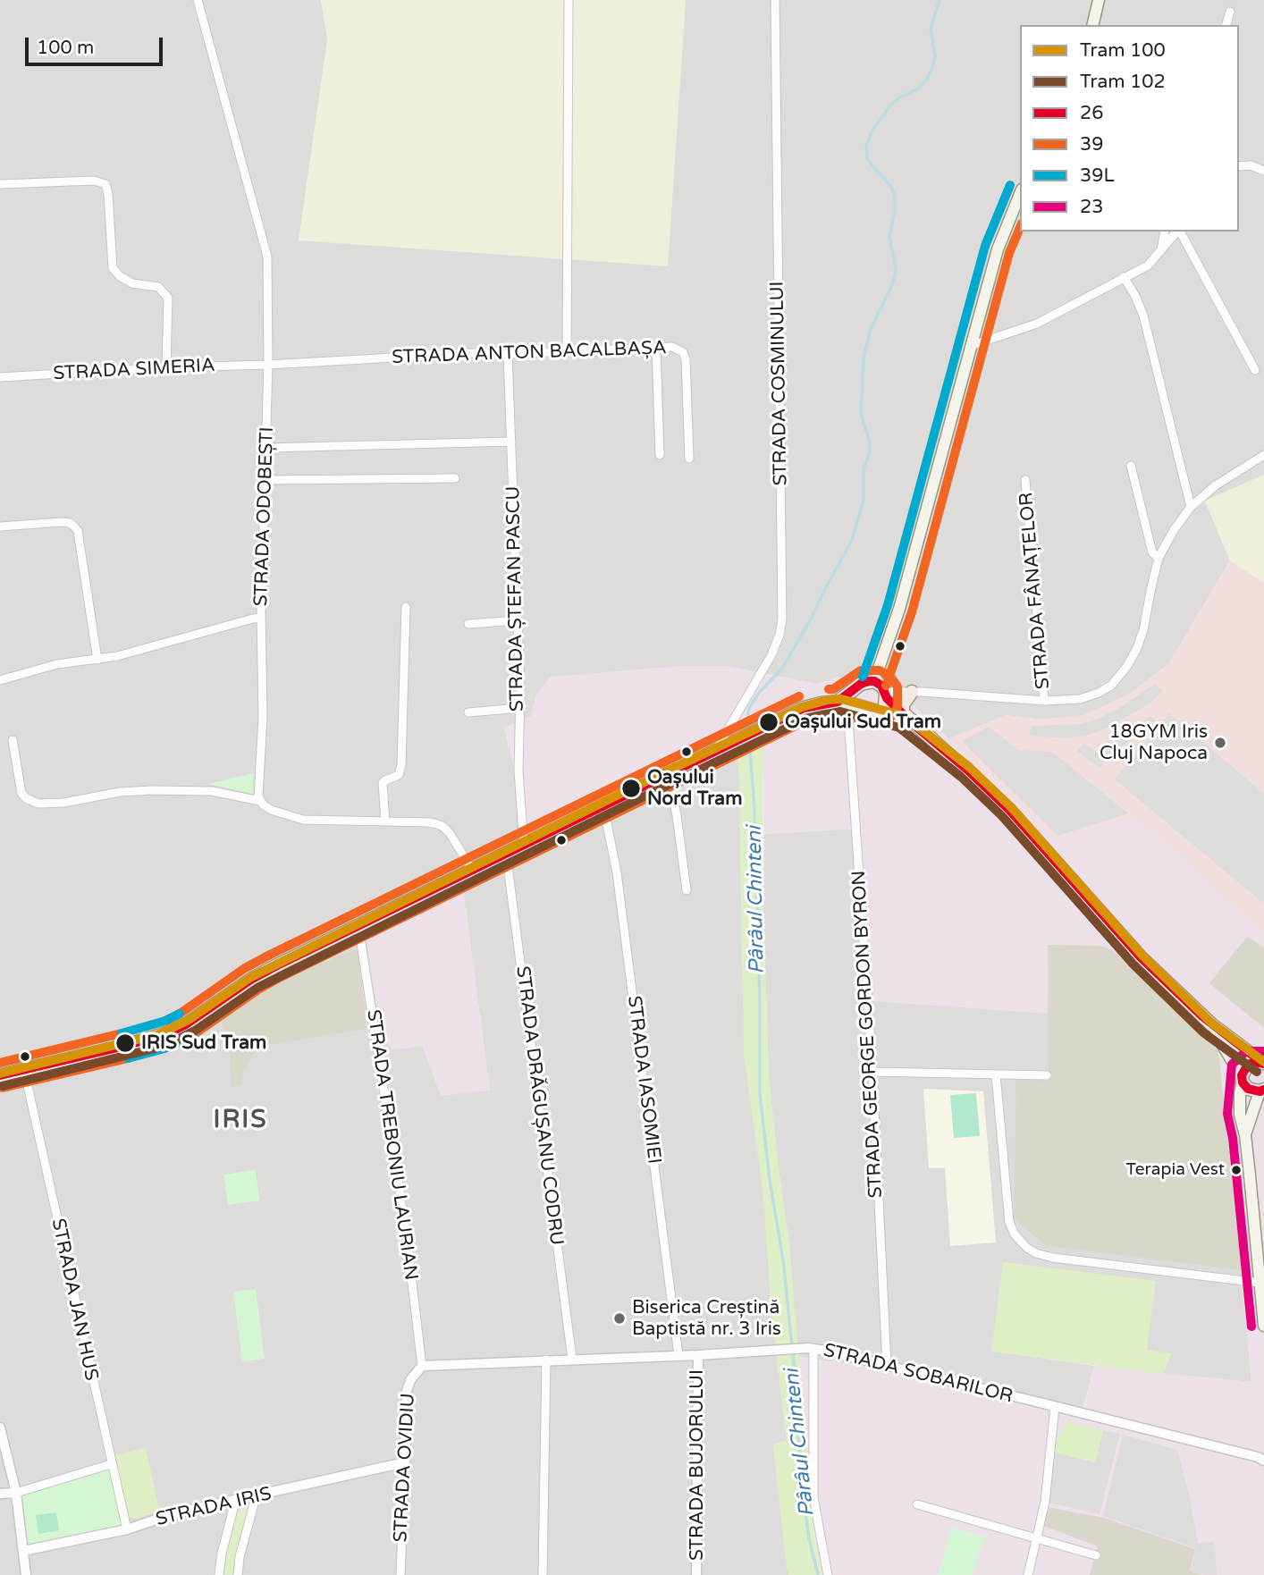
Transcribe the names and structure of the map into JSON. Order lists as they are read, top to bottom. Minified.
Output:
{"streets":{"street":["STRADA ANTON BACALBAȘA","STRADA SIMERIA","STRADA COSMINULUI","STRADA ODOBEȘTI","STRADA FÂNAȚELOR","STRADA ȘTEFAN PASCU","STRADA GEORGE GORDON BYRON","STRADA IASOMIEI","STRADA DRĂGUȘANU CODRU","STRADA TREBONIU LAURIAN","STRADA JAN HUS","STRADA SOBARILOR","STRADA BUJORULUI","STRADA OVIDIU","STRADA IRIS"]},"crossings":[["STRADA ANTON BACALBAȘA","STRADA SIMERIA"],["STRADA ANTON BACALBAȘA","STRADA ODOBEȘTI"],["STRADA ANTON BACALBAȘA","STRADA ȘTEFAN PASCU"],["STRADA SIMERIA","STRADA ODOBEȘTI"],["STRADA FÂNAȚELOR","STRADA GEORGE GORDON BYRON"],["STRADA GEORGE GORDON BYRON","STRADA SOBARILOR"],["STRADA IASOMIEI","STRADA SOBARILOR"],["STRADA DRĂGUȘANU CODRU","STRADA SOBARILOR"],["STRADA TREBONIU LAURIAN","STRADA SOBARILOR"],["STRADA TREBONIU LAURIAN","STRADA OVIDIU"],["STRADA JAN HUS","STRADA IRIS"],["STRADA SOBARILOR","STRADA BUJORULUI"],["STRADA SOBARILOR","STRADA OVIDIU"],["STRADA OVIDIU","STRADA IRIS"]],"districts":["IRIS"],"water":["Pârâul Chinteni"],"places":["Oașului Sud Tram","18GYM Iris Cluj Napoca","Oașului Nord Tram","IRIS Sud Tram","Terapia Vest","Biserica Creștină Baptistă nr. 3 Iris"],"lines":["transit line 39L","transit line 39","transit line 26","tram line 100","tram line 102","transit line 23"],"legend":["Tram 100","Tram 102","26","39","39L","23"],"scale_bar":"100 m"}
